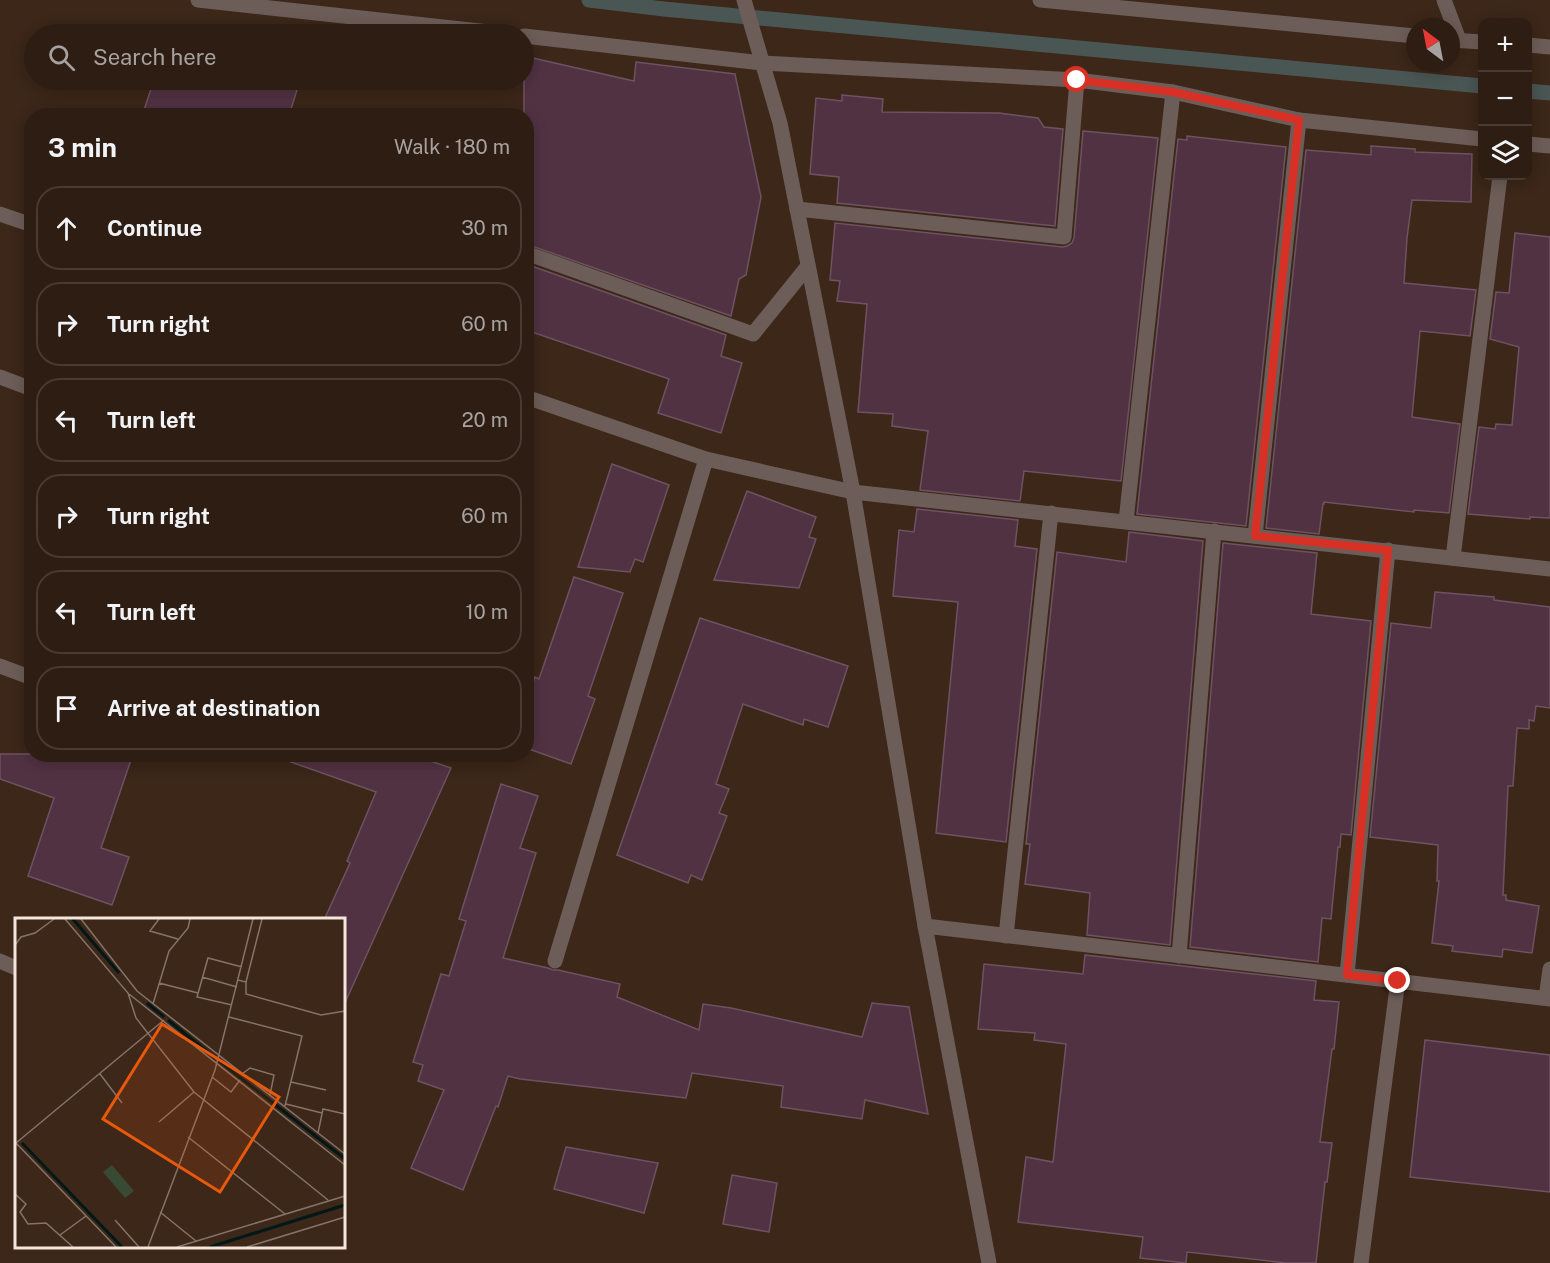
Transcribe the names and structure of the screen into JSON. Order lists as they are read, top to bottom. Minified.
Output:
{"north":"top left","page":{"map_buttons":["+","−"],"search":"Search here","heading":["3 min","Walk · 180 m"],"list":[["Continue","30 m"],["Turn right","60 m"],["Turn left","20 m"],["Turn right","60 m"],["Turn left","10 m"],"Arrive at destination"]}}
